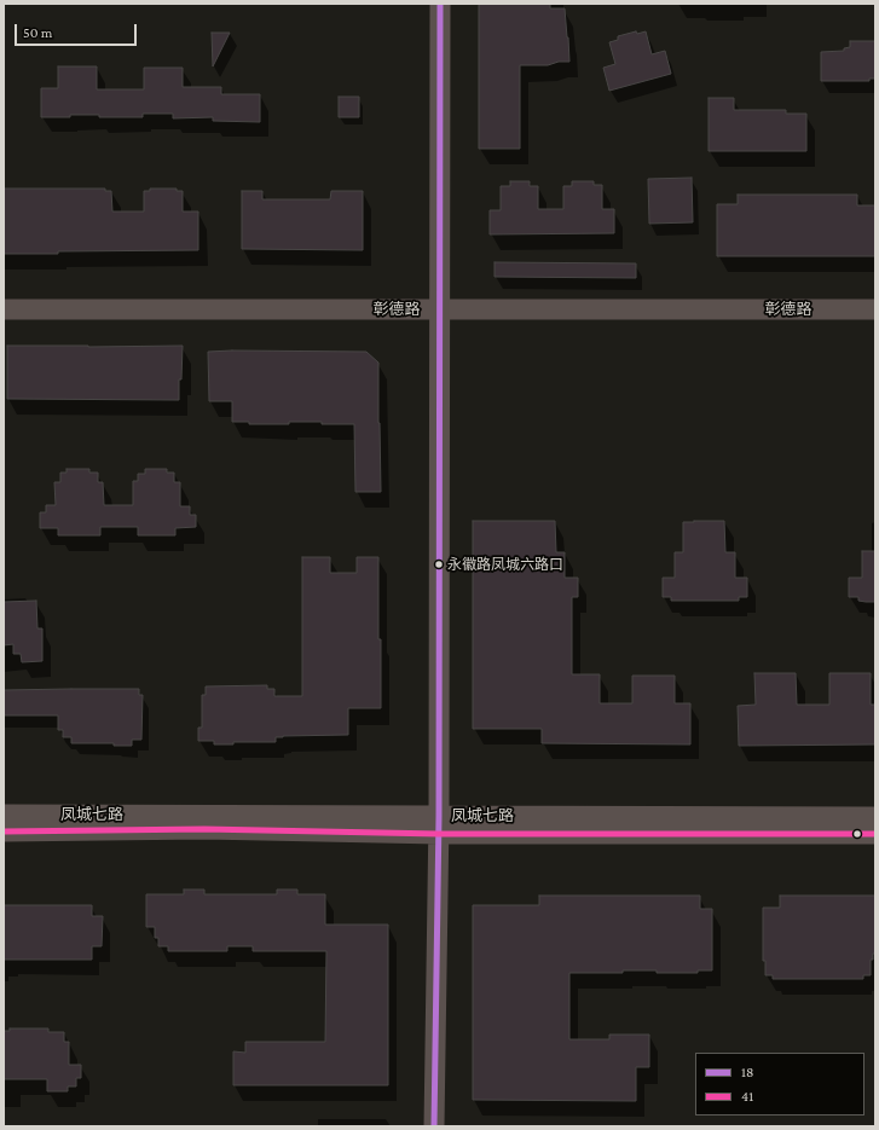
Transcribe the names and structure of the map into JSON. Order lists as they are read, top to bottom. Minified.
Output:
{"streets":{"street":["彰德路","凤城七路"]},"places":["永徽路凤城六路口"],"lines":["transit line 18","transit line 41"],"legend":["18","41"],"scale_bar":"50 m"}
